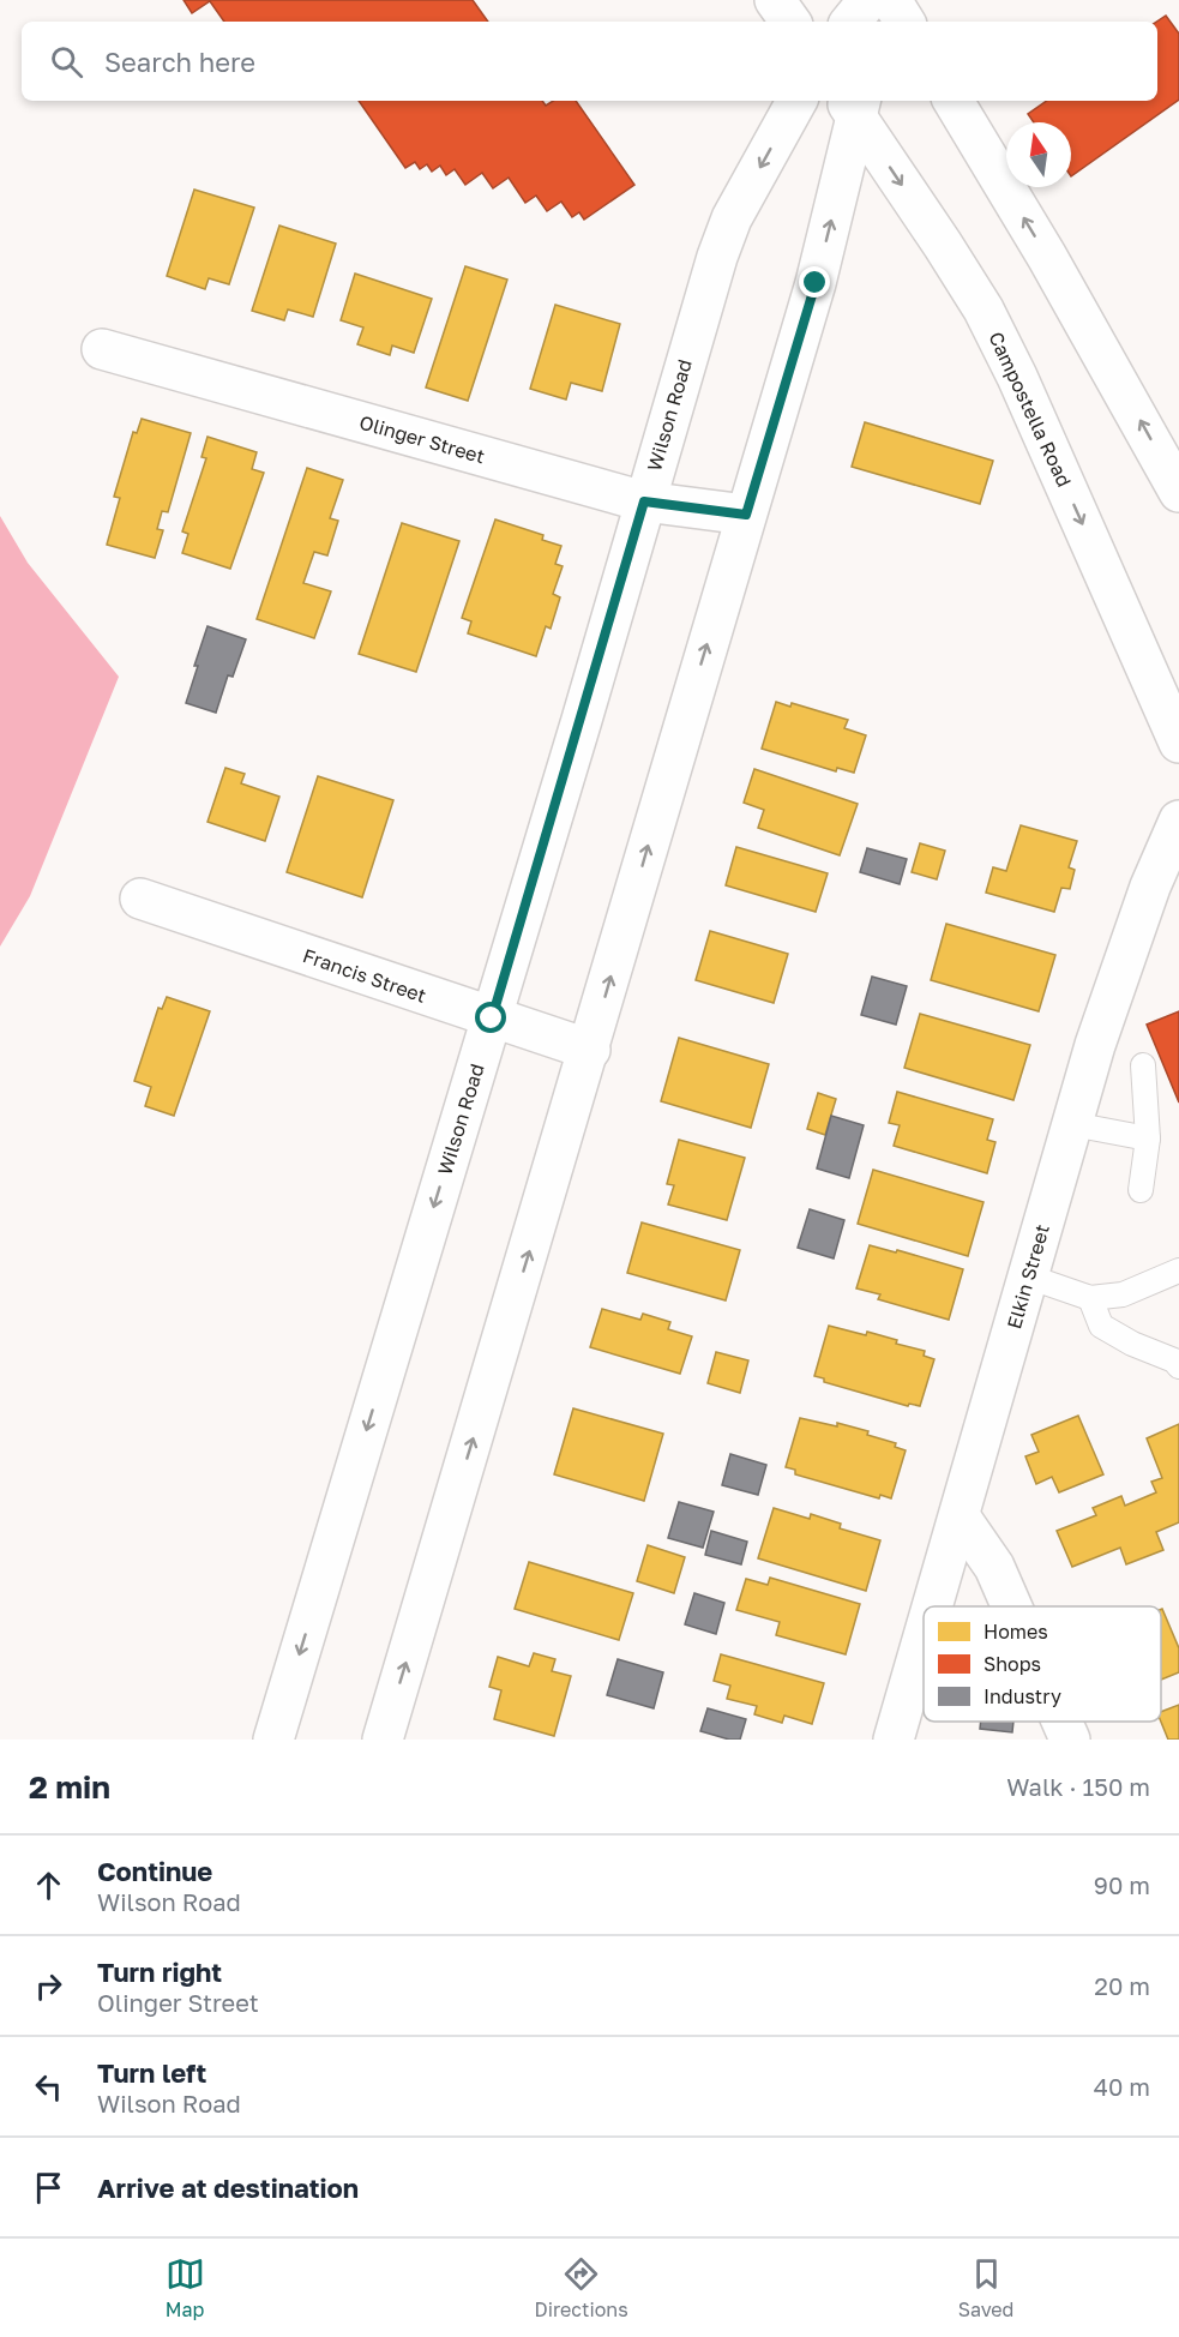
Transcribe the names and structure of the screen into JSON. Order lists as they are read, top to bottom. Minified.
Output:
{"streets":{"main road":["Campostella Road","Wilson Road","Olinger Street","Francis Street","Elkin Street"]},"crossings":[["Wilson Road","Olinger Street"],["Wilson Road","Francis Street"]],"legend":["Homes","Shops","Industry"],"north":"top","page":{"search":"Search here","heading":["2 min","Walk · 150 m"],"list":[["Continue","Wilson Road","90 m"],["Turn right","Olinger Street","20 m"],["Turn left","Wilson Road","40 m"],"Arrive at destination"],"nav":["Map","Directions","Saved"]}}
